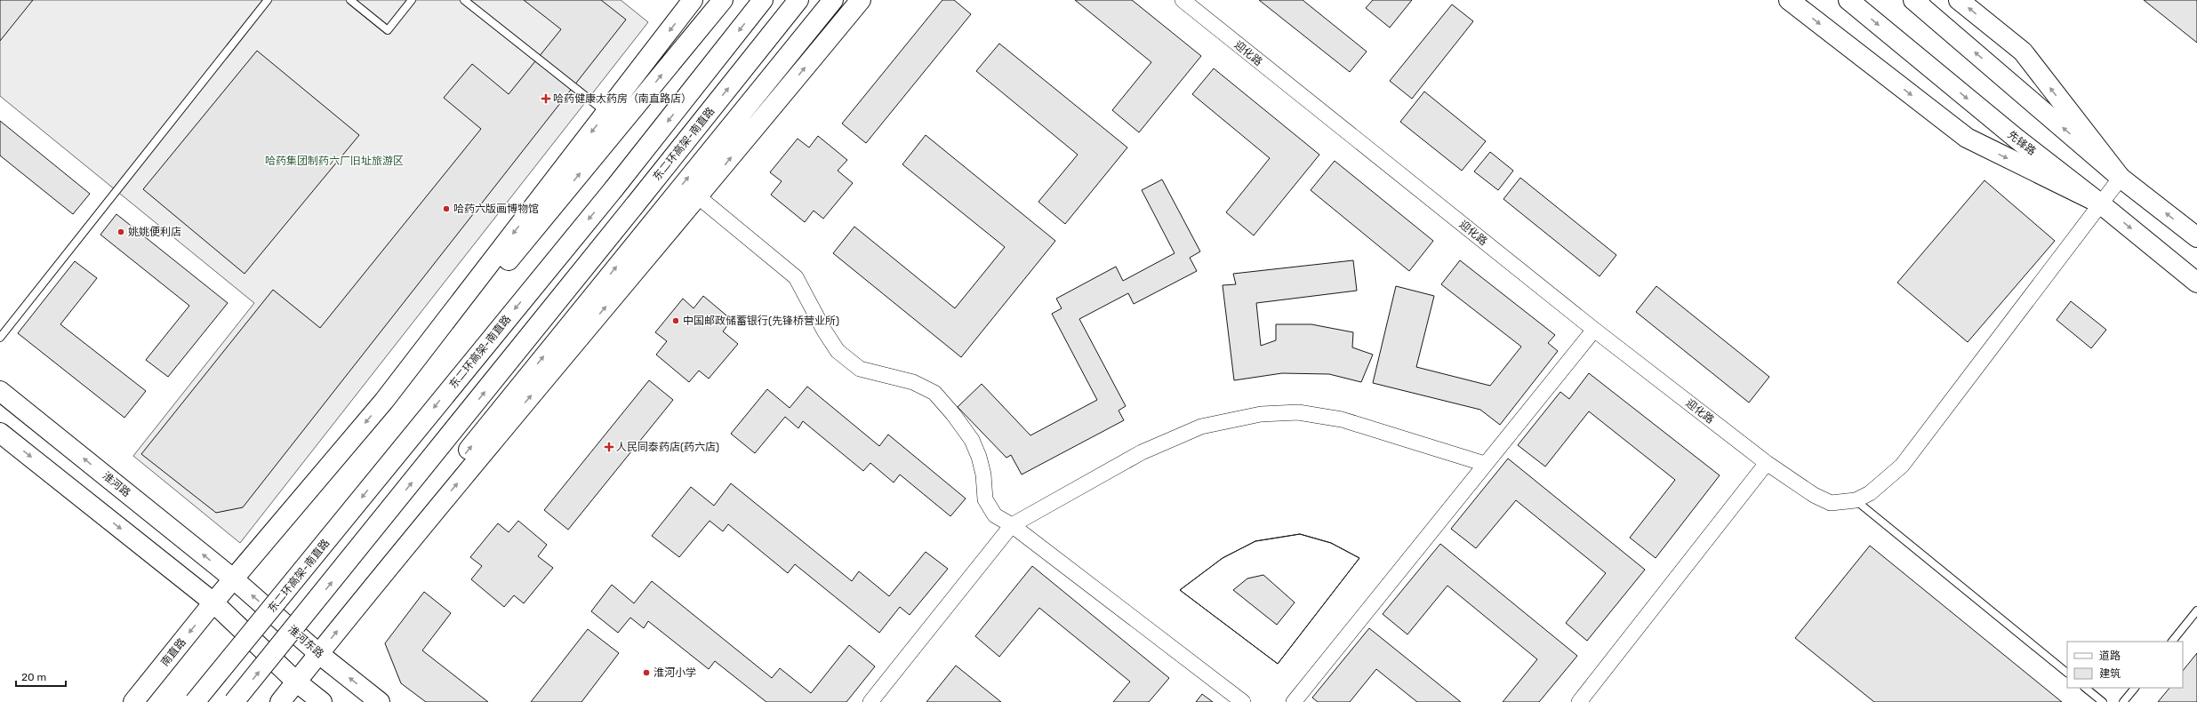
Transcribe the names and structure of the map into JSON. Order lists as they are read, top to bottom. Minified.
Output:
{"streets":{"main road":["先锋路","东二环高架-南直路","淮河路","淮河东路","南直路"],"street":["迎化路"]},"crossings":[["迎化路","先锋路"],["淮河路","淮河东路"],["淮河路","南直路"],["淮河东路","南直路"]],"parks":["哈药集团制药六厂旧址旅游区"],"places":{"health":["哈药健康大药房（南直路店）","人民同泰药店(药六店)"],"other":["哈药六版画博物馆","姚姚便利店","中国邮政储蓄银行(先锋桥营业所)","淮河小学"]},"legend":["道路","建筑"],"scale_bar":"20 m"}
